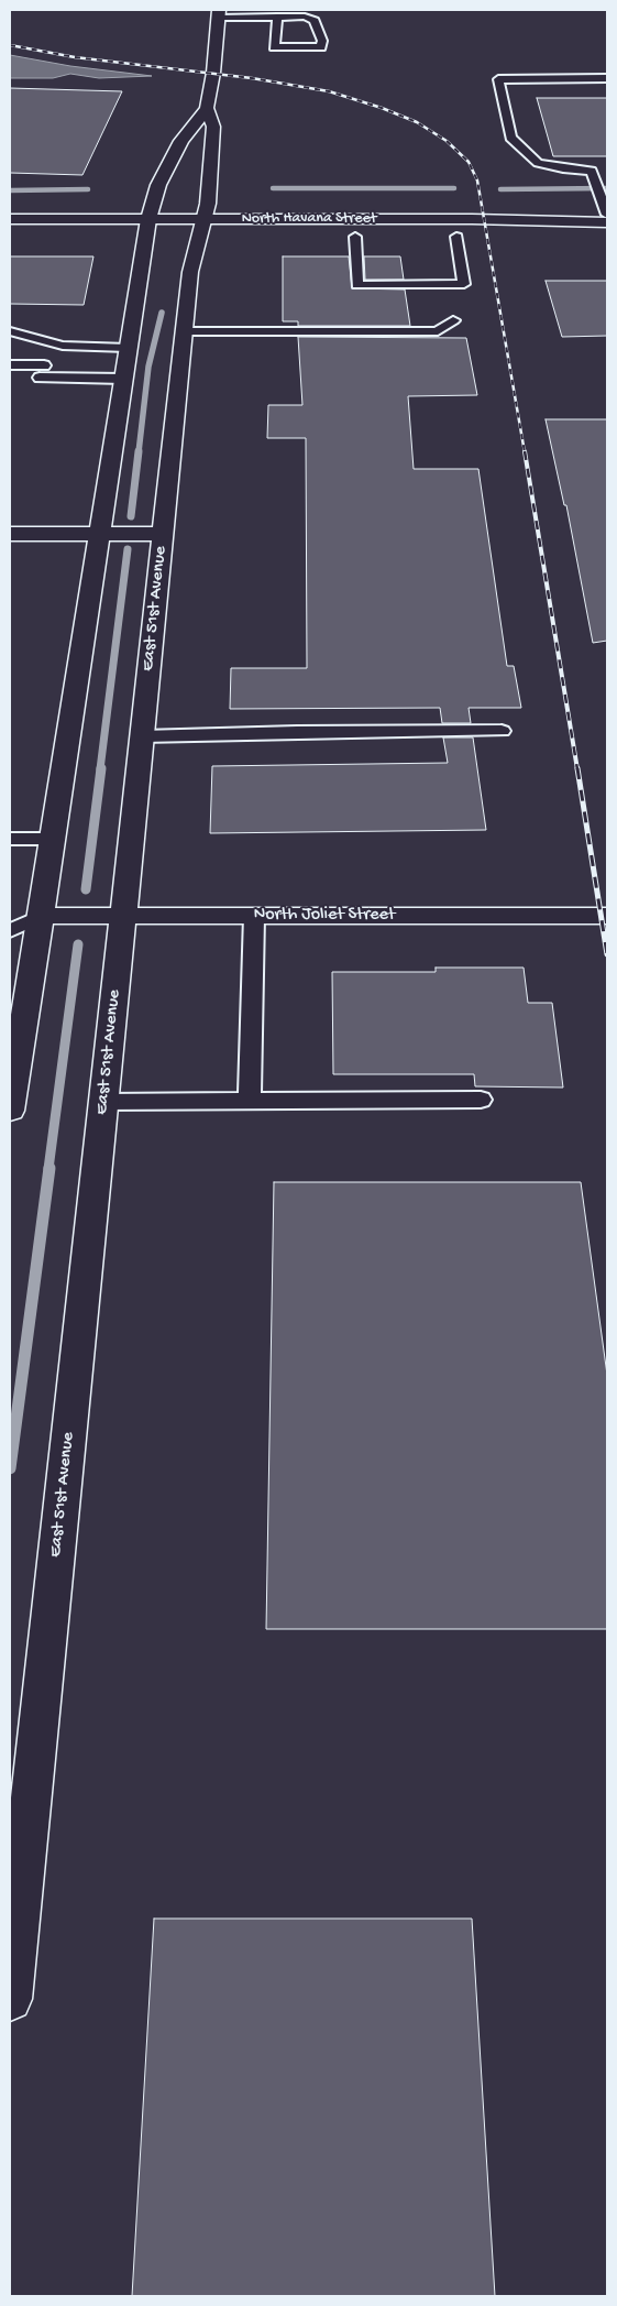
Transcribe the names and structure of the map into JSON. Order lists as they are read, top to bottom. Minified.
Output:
{"streets":{"street":["North Havana Street","East 51st Avenue","North Joliet Street"]},"crossings":[["North Havana Street","East 51st Avenue"],["East 51st Avenue","North Joliet Street"]]}
